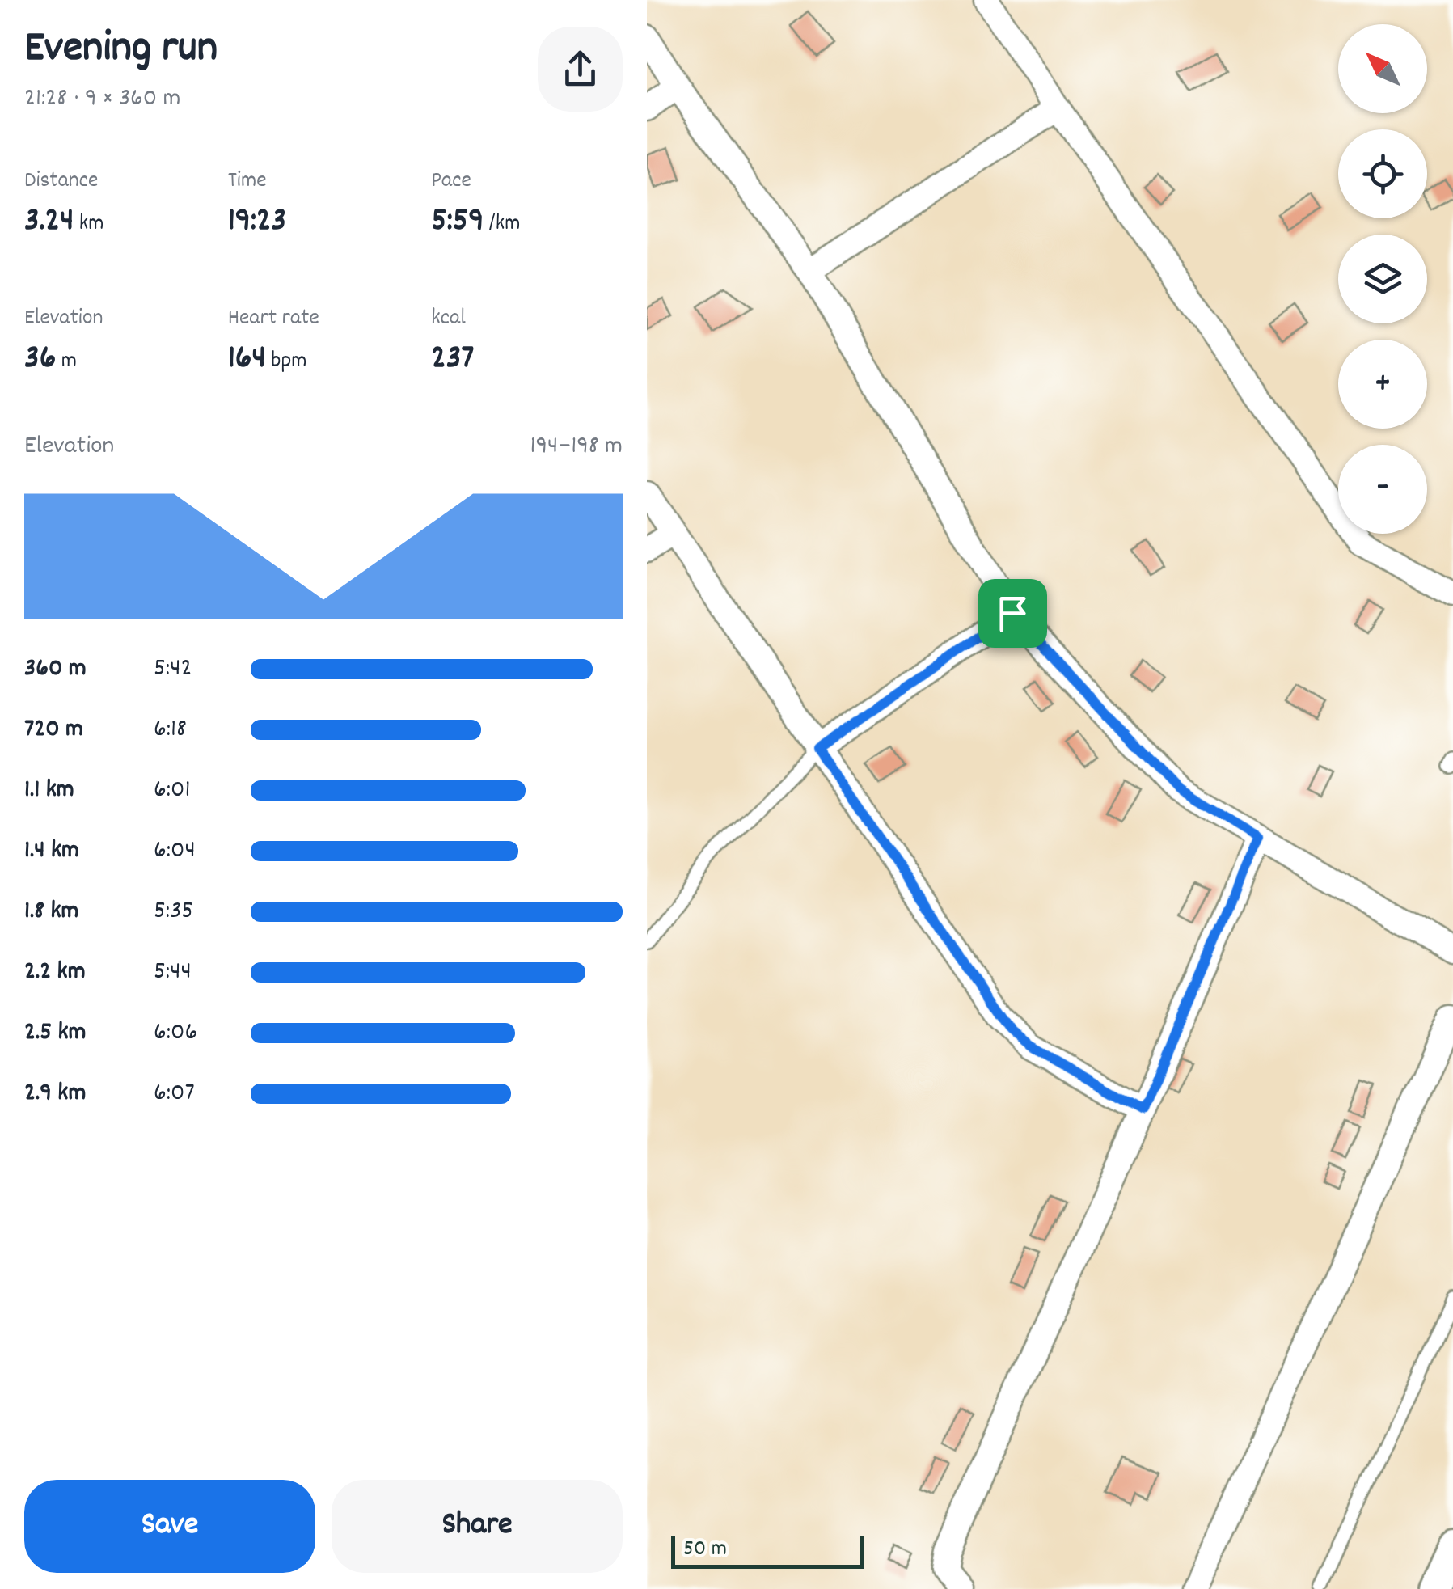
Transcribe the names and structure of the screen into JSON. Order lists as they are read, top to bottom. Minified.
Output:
{"scale_bar":"50 m","north":"top left","page":{"heading":["Evening run","21:28 · 9 × 360 m"],"map_buttons":["+","−"],"stats":[["Distance","3.24 km"],["Time","19:23"],["Pace","5:59 /km"],["Elevation","36 m"],["Heart rate","164 bpm"],["kcal","237"]],"chart":["Elevation","194–198 m"],"list":[{"name":"360 m","note":"5:42"},{"name":"720 m","note":"6:18"},{"name":"1.1 km","note":"6:01"},{"name":"1.4 km","note":"6:04"},{"name":"1.8 km","note":"5:35"},{"name":"2.2 km","note":"5:44"},{"name":"2.5 km","note":"6:06"},{"name":"2.9 km","note":"6:07"}],"buttons":["Save","Share"],"scale":"50 m"}}
